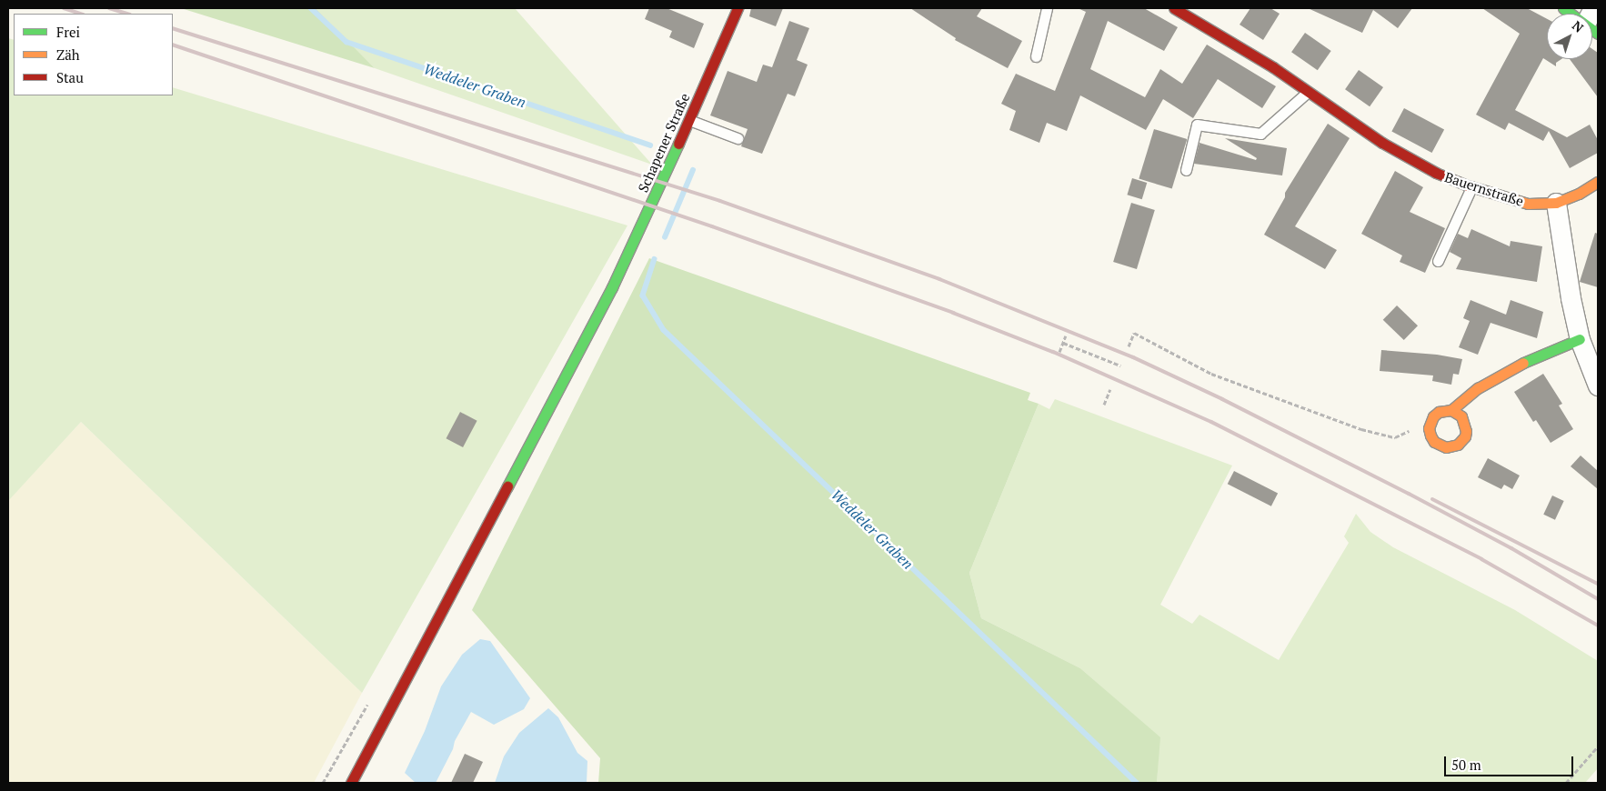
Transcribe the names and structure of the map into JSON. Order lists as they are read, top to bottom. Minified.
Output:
{"streets":{"street":["Schapener Straße","Bauernstraße"]},"water":["Weddeler Graben"],"legend":["Frei","Zäh","Stau"],"scale_bar":"50 m","north":"top right"}
